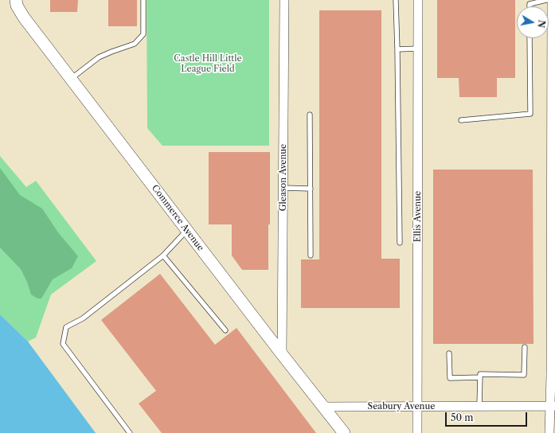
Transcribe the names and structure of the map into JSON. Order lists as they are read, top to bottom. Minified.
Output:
{"streets":{"main road":["Commerce Avenue"],"street":["Gleason Avenue","Ellis Avenue","Seabury Avenue"]},"crossings":[["Gleason Avenue","Commerce Avenue"],["Ellis Avenue","Seabury Avenue"],["Commerce Avenue","Seabury Avenue"]],"parks":["Castle Hill Little League Field"],"scale_bar":"50 m","north":"right"}
